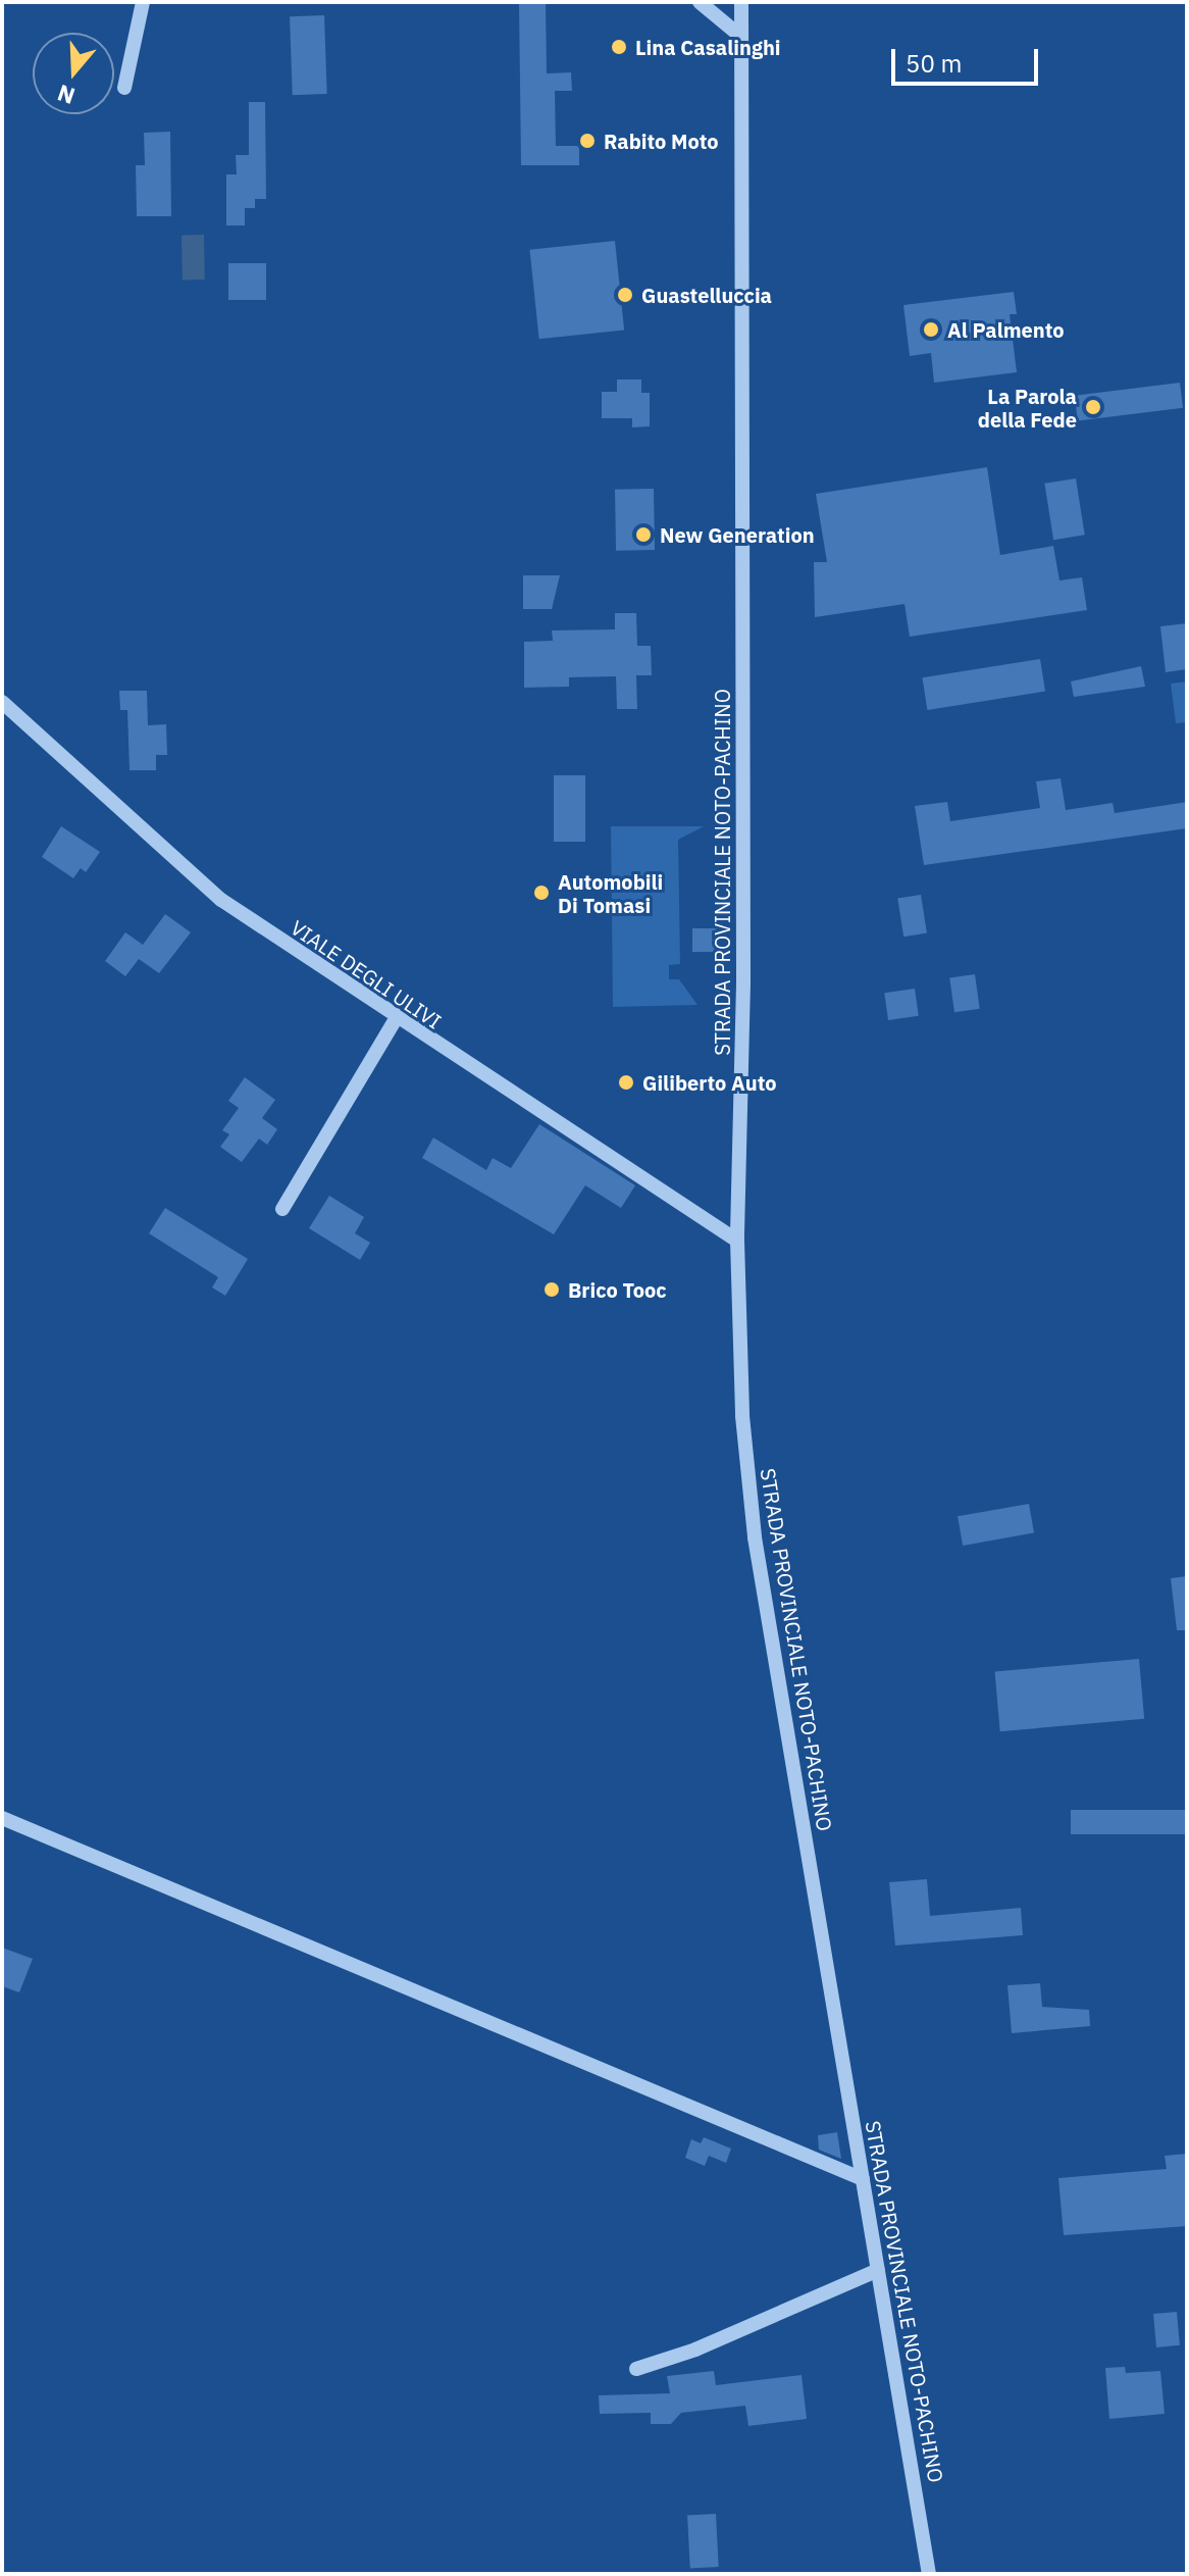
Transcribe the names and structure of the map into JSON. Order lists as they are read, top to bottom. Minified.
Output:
{"streets":{"street":["STRADA PROVINCIALE NOTO-PACHINO","VIALE DEGLI ULIVI"]},"crossings":[["STRADA PROVINCIALE NOTO-PACHINO","VIALE DEGLI ULIVI"]],"places":["Lina Casalinghi","Rabito Moto","Guastelluccia","Al Palmento","La Parola della Fede","New Generation","Automobili Di Tomasi","Giliberto Auto","Brico Tooc"],"scale_bar":"50 m","north":"bottom"}
